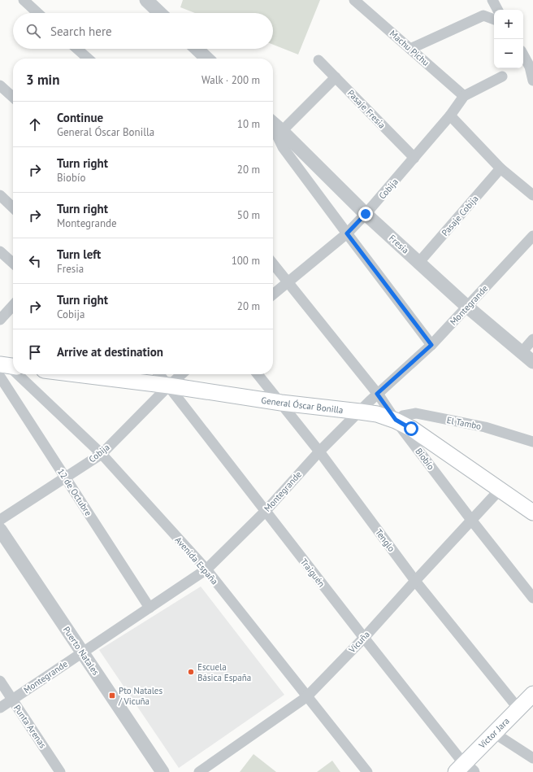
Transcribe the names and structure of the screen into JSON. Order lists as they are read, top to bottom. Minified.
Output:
{"streets":{"main road":["General Óscar Bonilla","Víctor Jara"],"street":["Machu Pichu","Pasaje Fresia","Cobija","Pasaje Cobija","Fresia","Montegrande","El Tambo","Biobío","12 de Octubre","Tenglo","Avenida España","Traiguén","Vicuña","Puerto Natales","Punta Arenas"]},"crossings":[["Machu Pichu","Cobija"],["Pasaje Fresia","Cobija"],["Cobija","Fresia"],["Cobija","General Óscar Bonilla"],["Cobija","Biobío"],["Cobija","12 de Octubre"],["Cobija","Avenida España"],["Cobija","Traiguén"],["Pasaje Cobija","Fresia"],["Fresia","Montegrande"],["Montegrande","General Óscar Bonilla"],["Montegrande","Biobío"],["Montegrande","12 de Octubre"],["Montegrande","Tenglo"],["Montegrande","Avenida España"],["Montegrande","Traiguén"],["Montegrande","Puerto Natales"],["Montegrande","Punta Arenas"],["General Óscar Bonilla","El Tambo"],["General Óscar Bonilla","Biobío"],["General Óscar Bonilla","Tenglo"],["General Óscar Bonilla","Traiguén"],["General Óscar Bonilla","Vicuña"],["El Tambo","Biobío"],["Biobío","Vicuña"],["12 de Octubre","Avenida España"],["Tenglo","Vicuña"],["Tenglo","Víctor Jara"],["Avenida España","Vicuña"],["Traiguén","Vicuña"],["Traiguén","Víctor Jara"]],"places":{"other":["Escuela Básica España"],"transit":["Pto Natales / Vicuña"]},"page":{"map_buttons":["+","−"],"search":"Search here","heading":["3 min","Walk · 200 m"],"list":[["Continue","General Óscar Bonilla","10 m"],["Turn right","Biobío","20 m"],["Turn right","Montegrande","50 m"],["Turn left","Fresia","100 m"],["Turn right","Cobija","20 m"],"Arrive at destination"]}}
